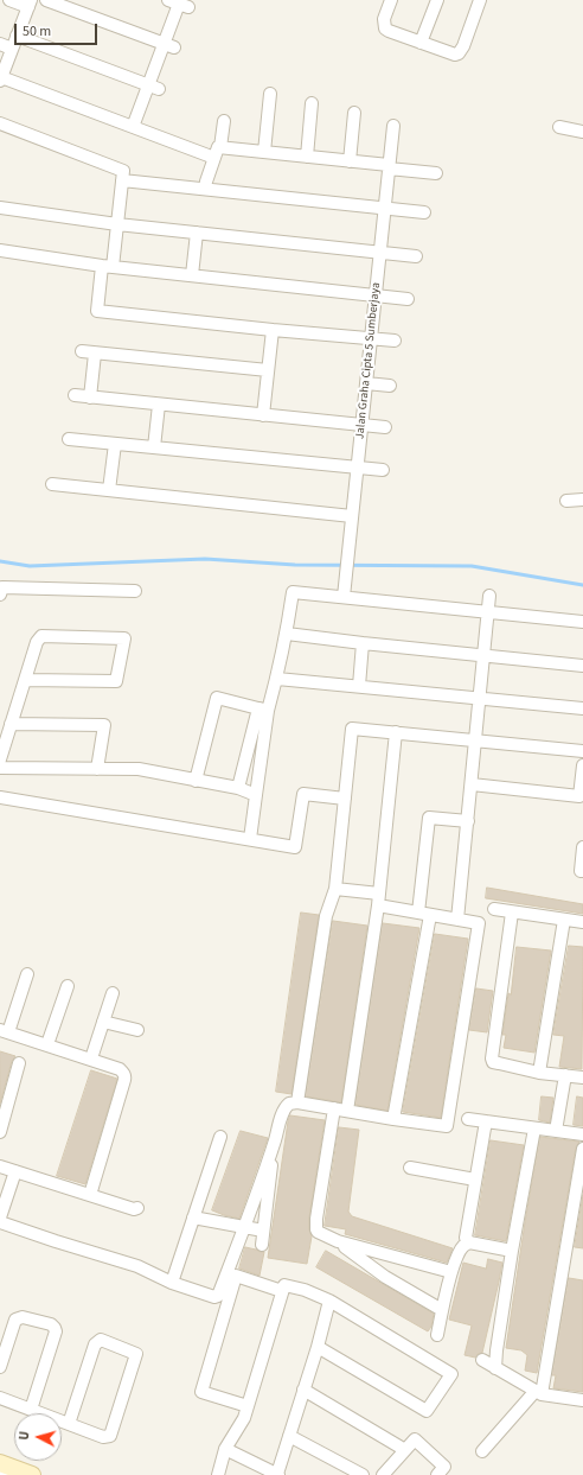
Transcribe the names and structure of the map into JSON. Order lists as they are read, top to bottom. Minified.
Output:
{"streets":{"street":["Jalan Graha Cipta 5 Sumberjaya"]},"scale_bar":"50 m","north":"left"}
